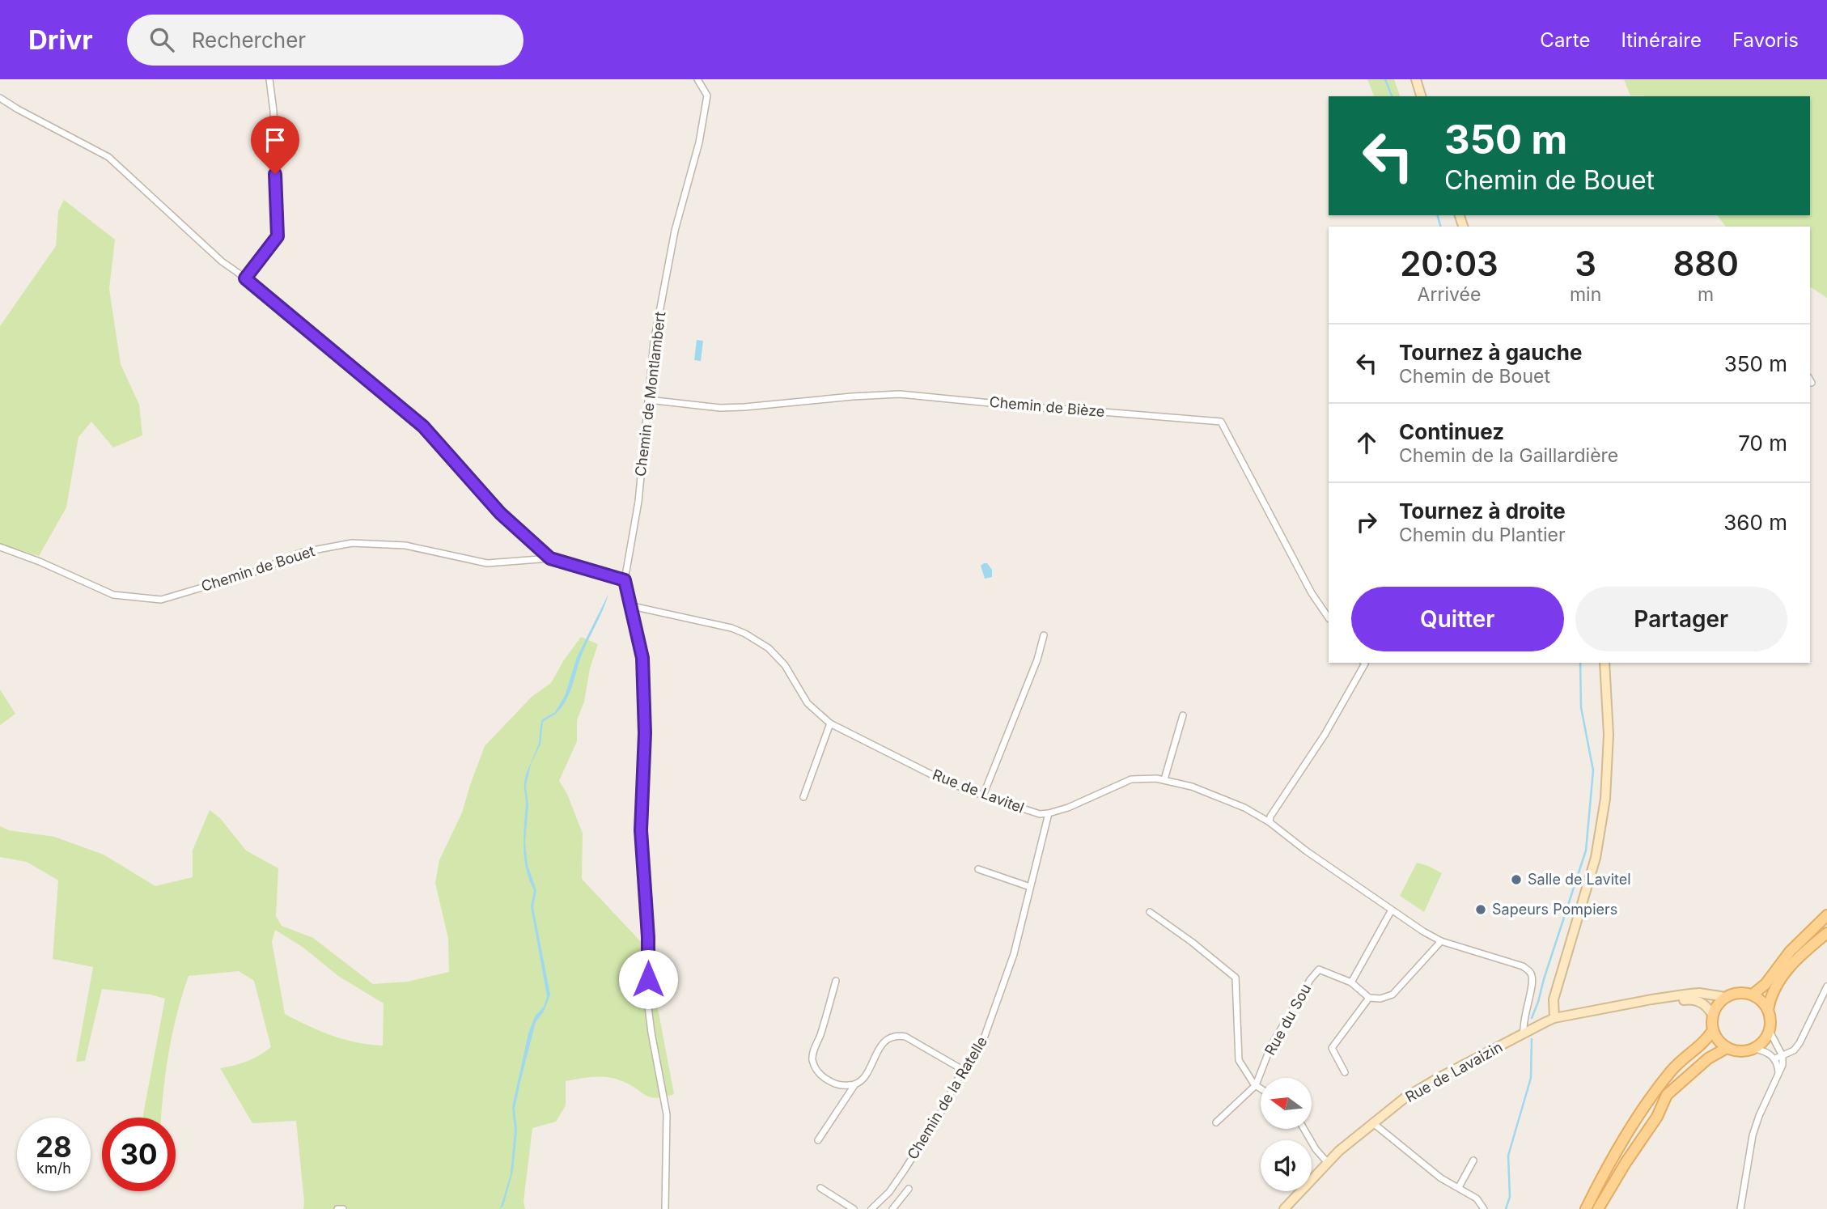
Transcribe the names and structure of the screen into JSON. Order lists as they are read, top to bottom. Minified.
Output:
{"streets":{"main road":["Rue de Lavaizin"],"street":["Chemin de Montlambert","Chemin de Bièze","Chemin de Bouet","Rue de Lavitel","Rue du Sou","Chemin de la Ratelle"]},"crossings":[["Chemin de Montlambert","Chemin de Bièze"],["Chemin de Montlambert","Chemin de Bouet"],["Rue de Lavitel","Rue de Lavaizin"],["Rue de Lavitel","Chemin de la Ratelle"]],"places":["Salle de Lavitel","Sapeurs Pompiers"],"north":"left","page":{"header":"Drivr","search":"Rechercher","nav":["Carte","Itinéraire","Favoris"],"turn":["350 m","Chemin de Bouet"],"eta":["20:03","Arrivée","3","min","880","m"],"list":[{"name":"Tournez à gauche","note":"Chemin de Bouet","value":"350 m"},{"name":"Continuez","note":"Chemin de la Gaillardière","value":"70 m"},{"name":"Tournez à droite","note":"Chemin du Plantier","value":"360 m"}],"buttons":["Quitter","Partager"],"speed":"28 km/h","limit":"30"}}
